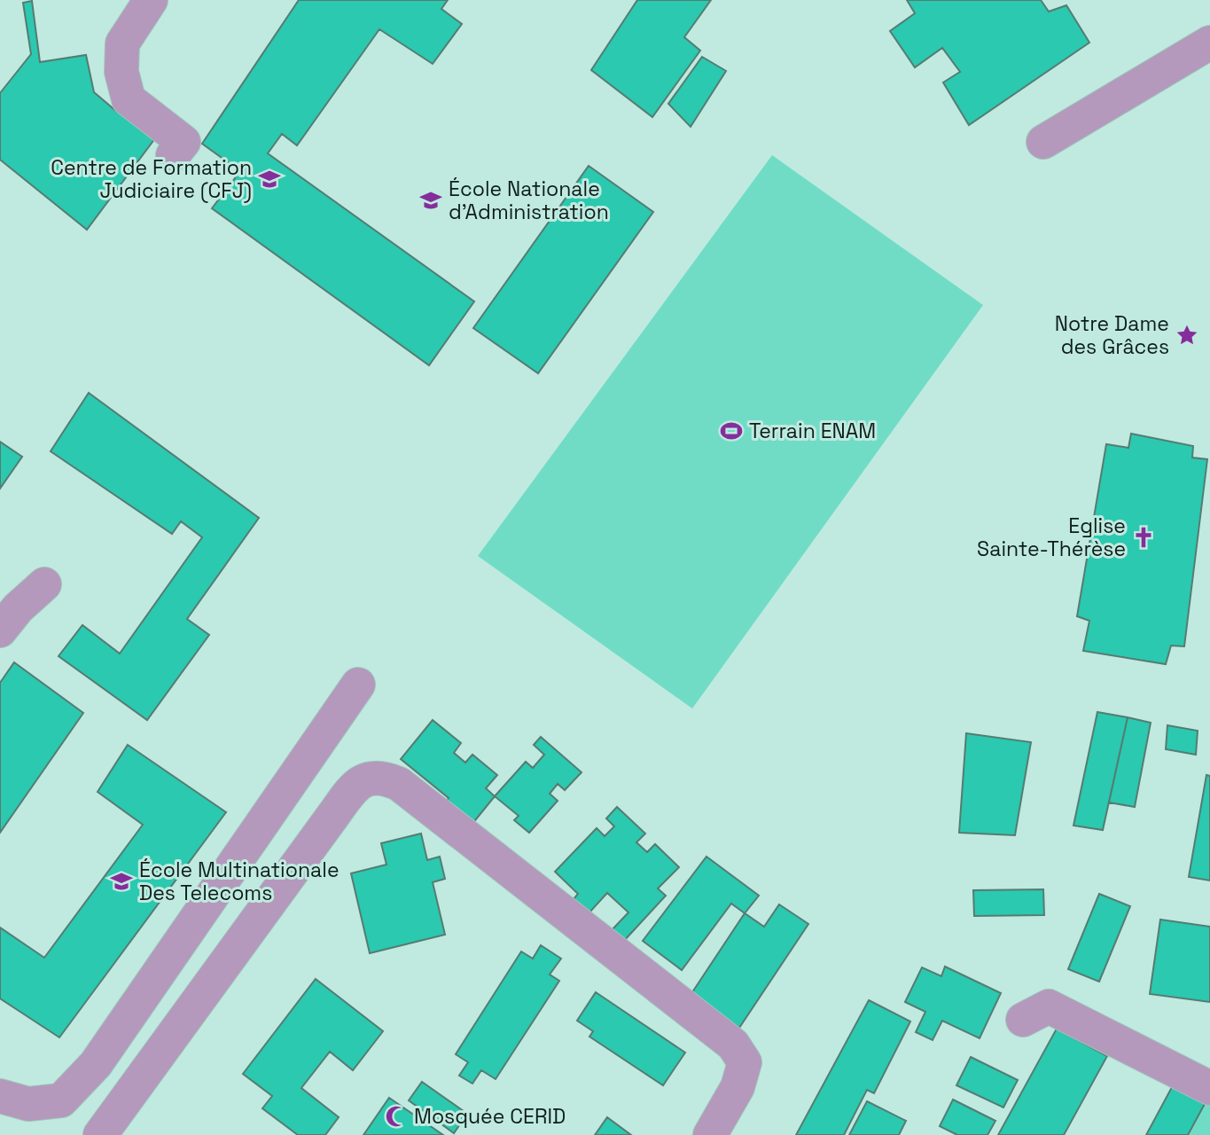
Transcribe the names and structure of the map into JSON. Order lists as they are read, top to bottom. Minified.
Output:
{"places":{"school or university":["Centre de Formation Judiciaire (CFJ)","École Nationale d'Administration","École Multinationale Des Telecoms"],"place":["Notre Dame des Grâces"],"sports":["Terrain ENAM"],"church":["Eglise Sainte-Thérèse"],"mosque":["Mosquée CERID"]}}
